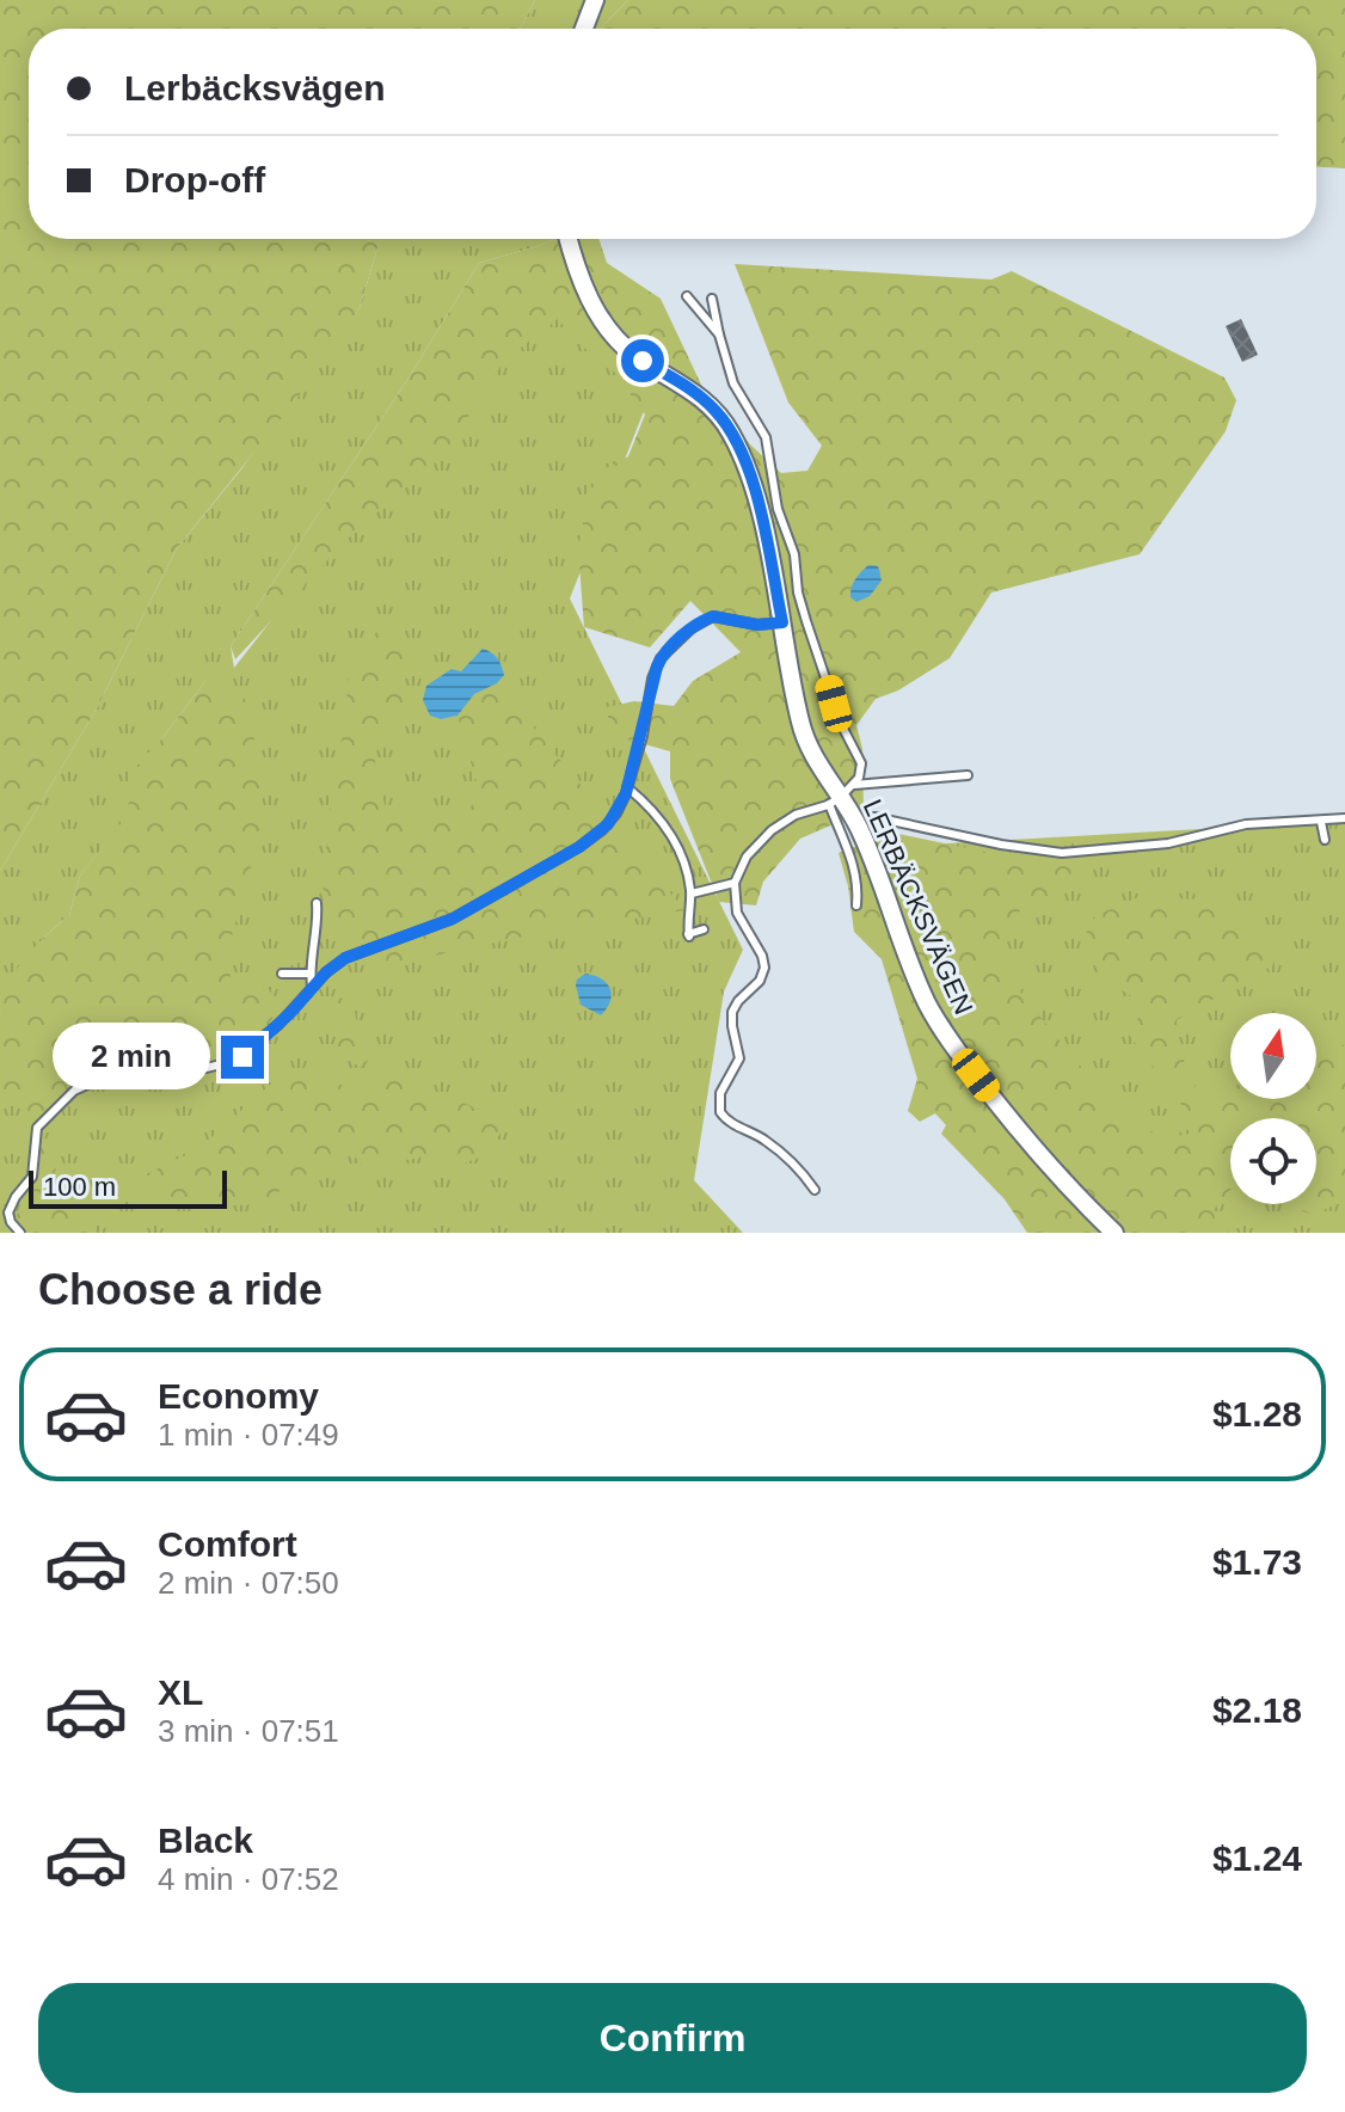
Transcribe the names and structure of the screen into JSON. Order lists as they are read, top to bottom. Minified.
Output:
{"streets":{"street":["LERBÄCKSVÄGEN"]},"scale_bar":"100 m","north":"top","page":{"banner":["Lerbäcksvägen","Drop-off"],"bubble":"2 min","scale":"100 m","heading":"Choose a ride","list":[{"name":"Economy","note":"1 min · 07:49","value":"$1.28"},{"name":"Comfort","note":"2 min · 07:50","value":"$1.73"},{"name":"XL","note":"3 min · 07:51","value":"$2.18"},{"name":"Black","note":"4 min · 07:52","value":"$1.24"}],"buttons":"Confirm"}}
